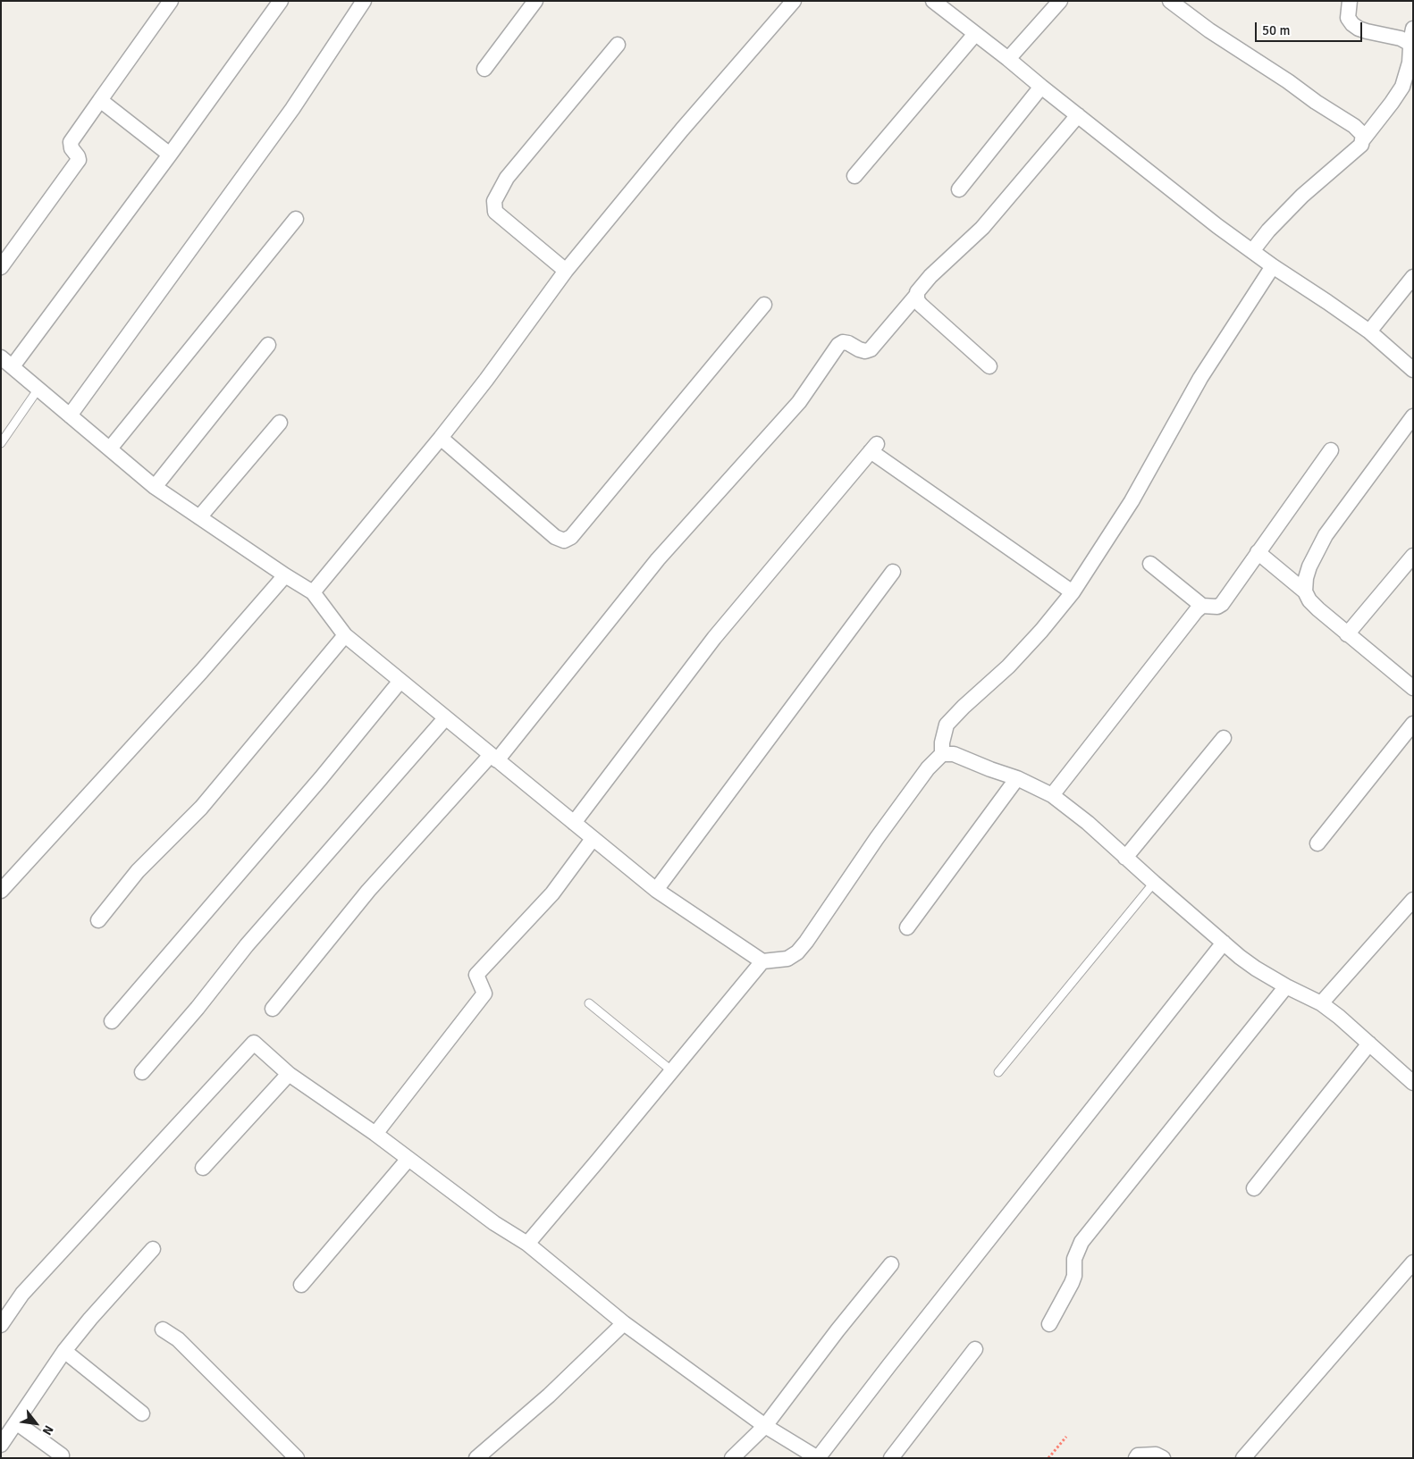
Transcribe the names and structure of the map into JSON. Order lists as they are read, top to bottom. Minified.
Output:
{"scale_bar":"50 m","north":"bottom right"}
